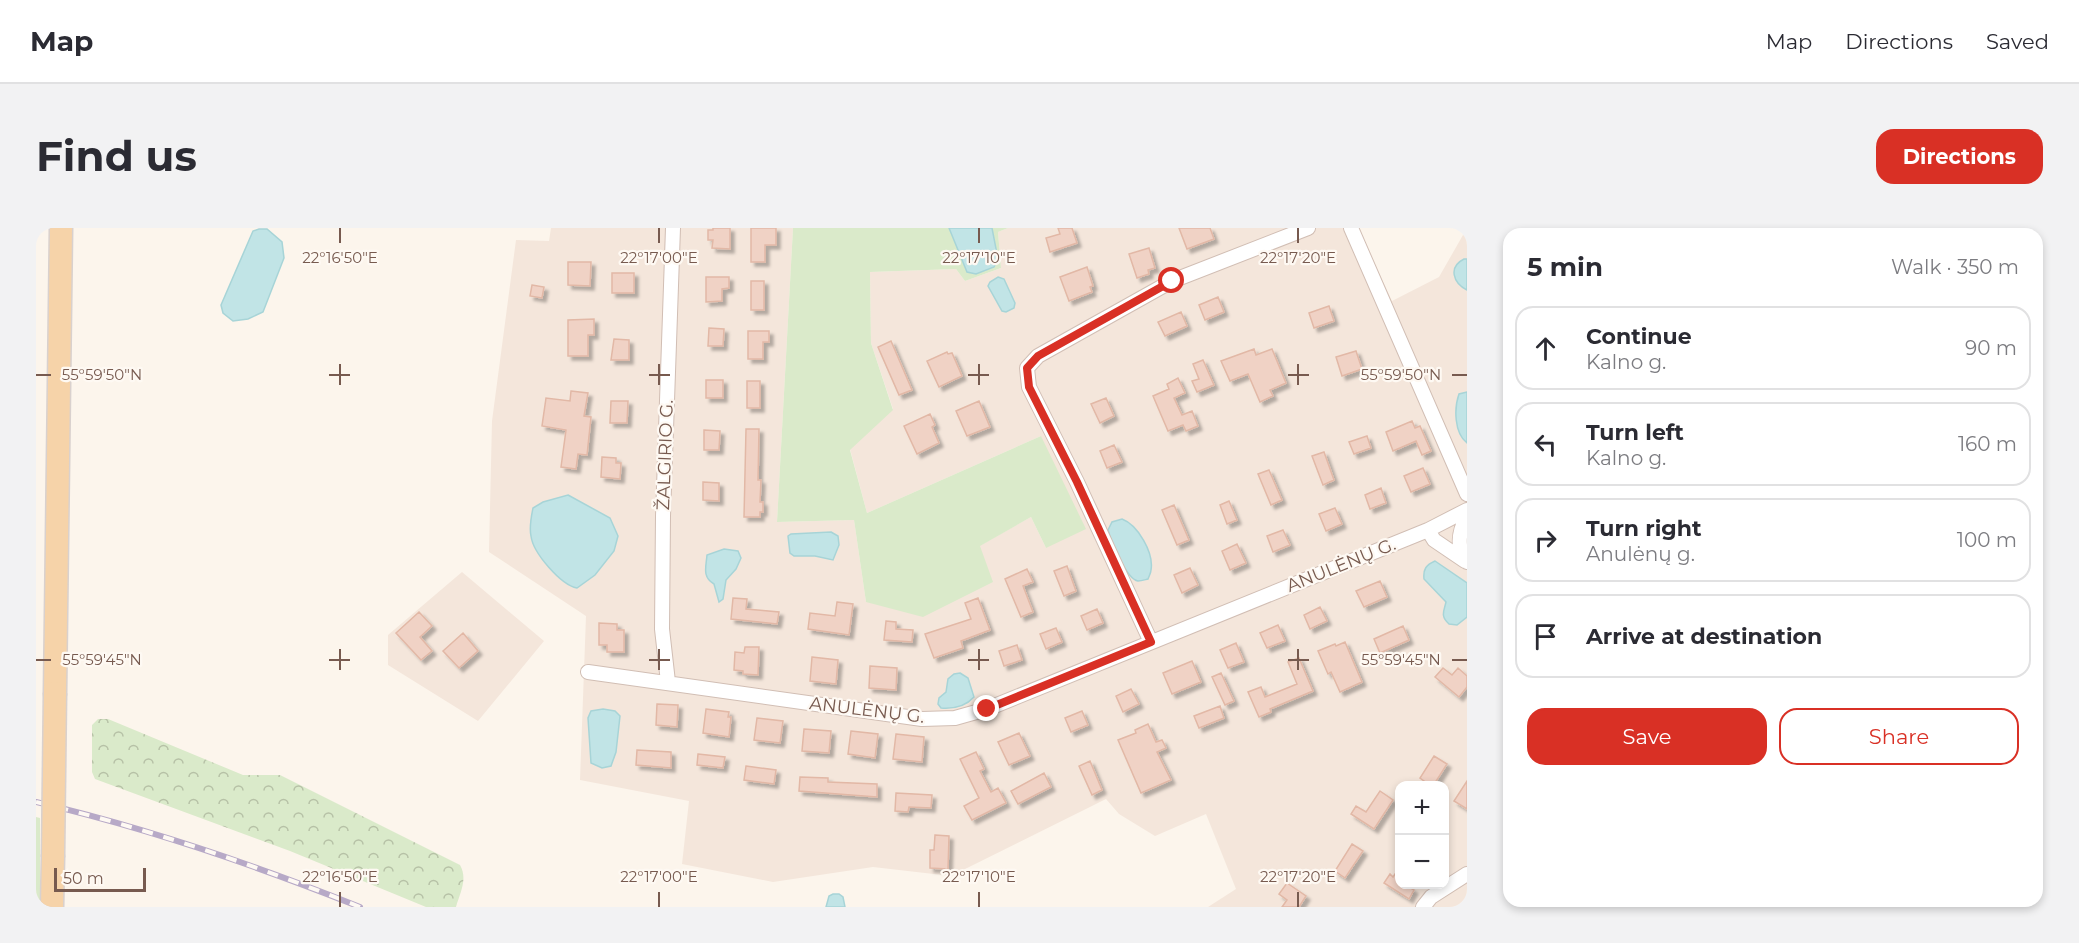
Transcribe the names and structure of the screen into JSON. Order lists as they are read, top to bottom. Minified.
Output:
{"streets":{"street":["ŽALGIRIO G.","ANULĖNŲ G."]},"crossings":[["ŽALGIRIO G.","ANULĖNŲ G."]],"scale_bar":"50 m","page":{"header":"Map","nav":["Map","Directions","Saved"],"buttons":["Directions",["Save","Share"]],"title":"Find us","heading":["5 min","Walk · 350 m"],"list":[["Continue","Kalno g.","90 m"],["Turn left","Kalno g.","160 m"],["Turn right","Anulėnų g.","100 m"],"Arrive at destination"],"map_buttons":["+","−"],"scale":"50 m"},"coordinates":["22°16'50\"E","22°17'00\"E","22°17'10\"E","22°17'20\"E","55°59'50\"N","55°59'45\"N"]}
